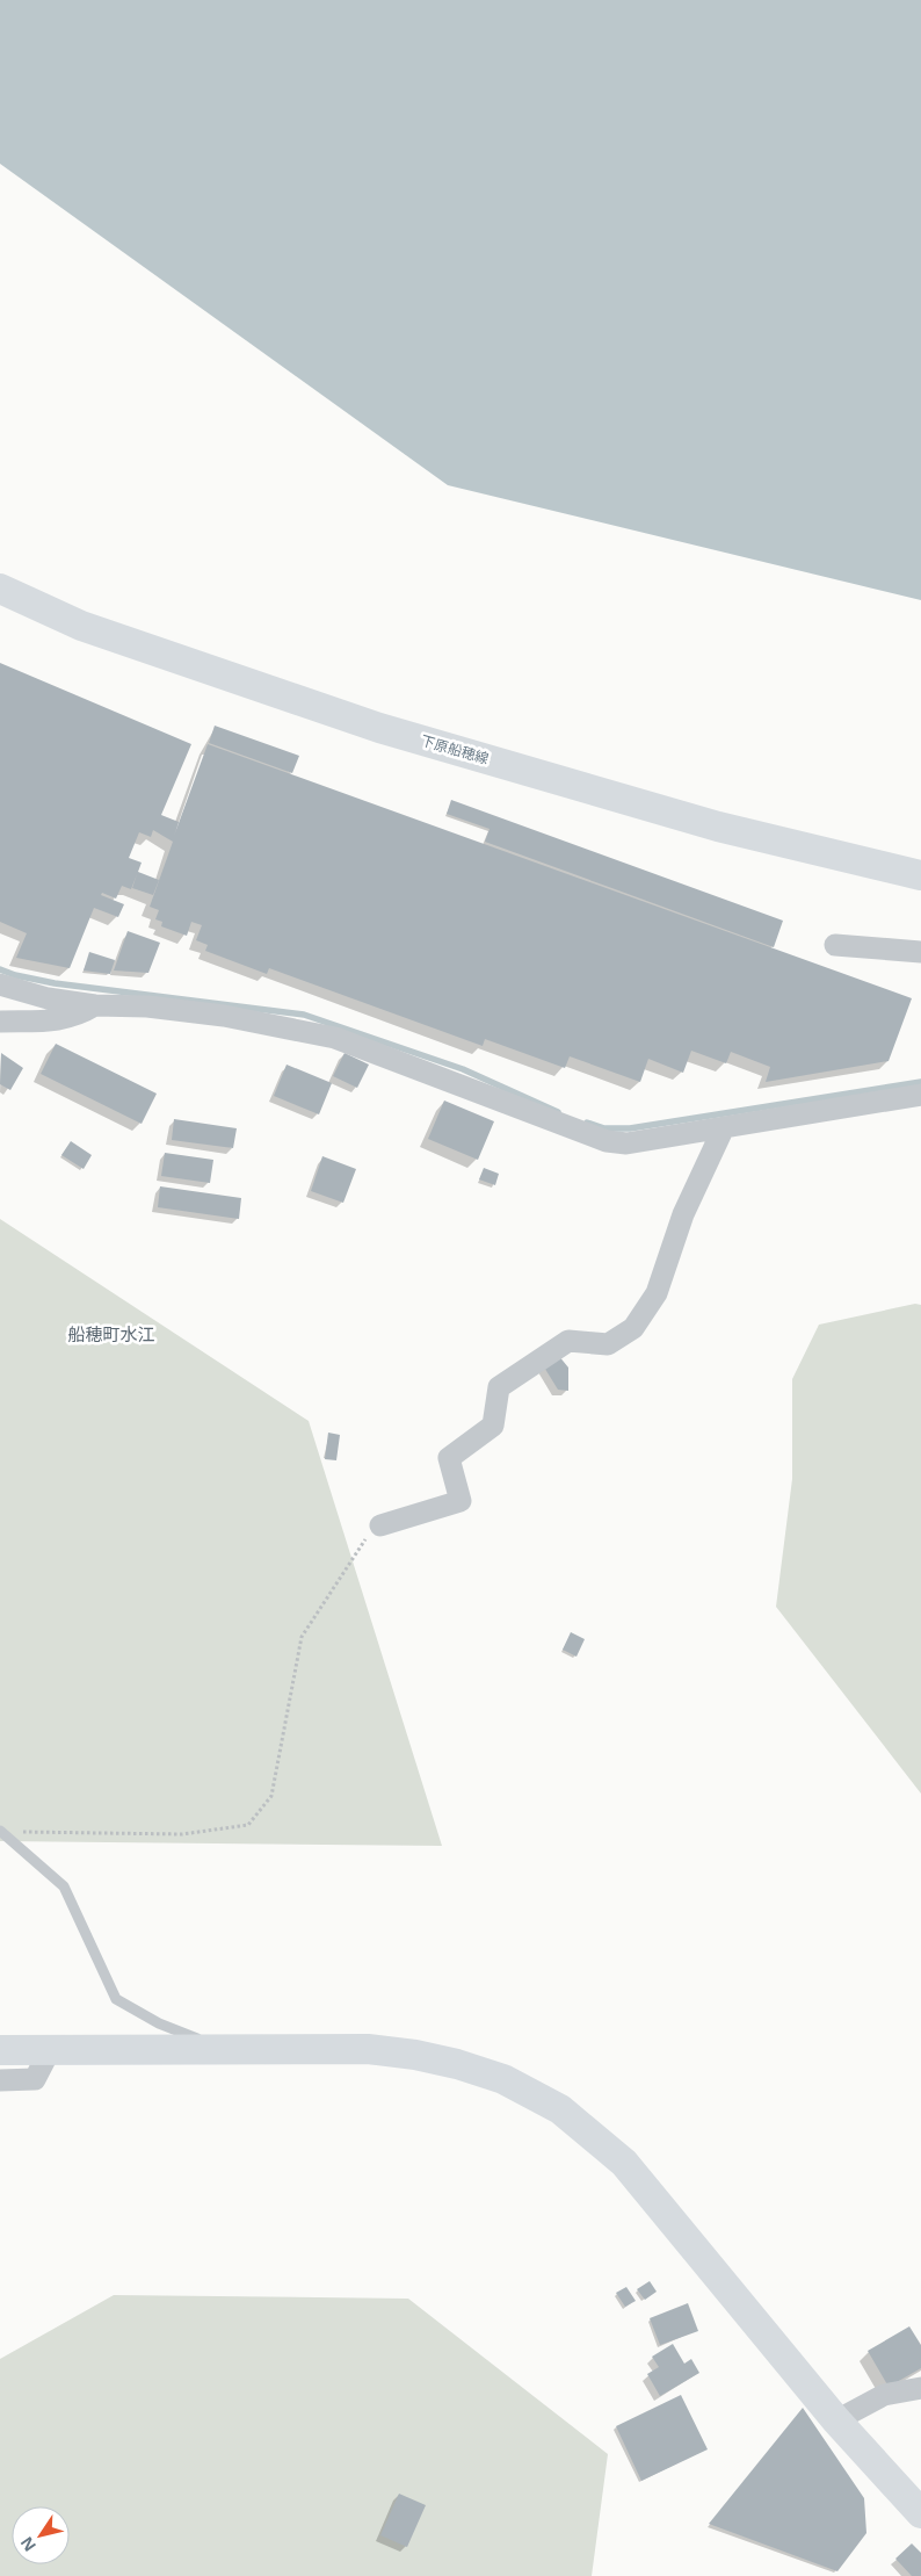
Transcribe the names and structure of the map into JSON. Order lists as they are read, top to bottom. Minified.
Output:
{"streets":{"street":["下原船穂線"]},"districts":["船穂町水江"],"north":"bottom left"}
